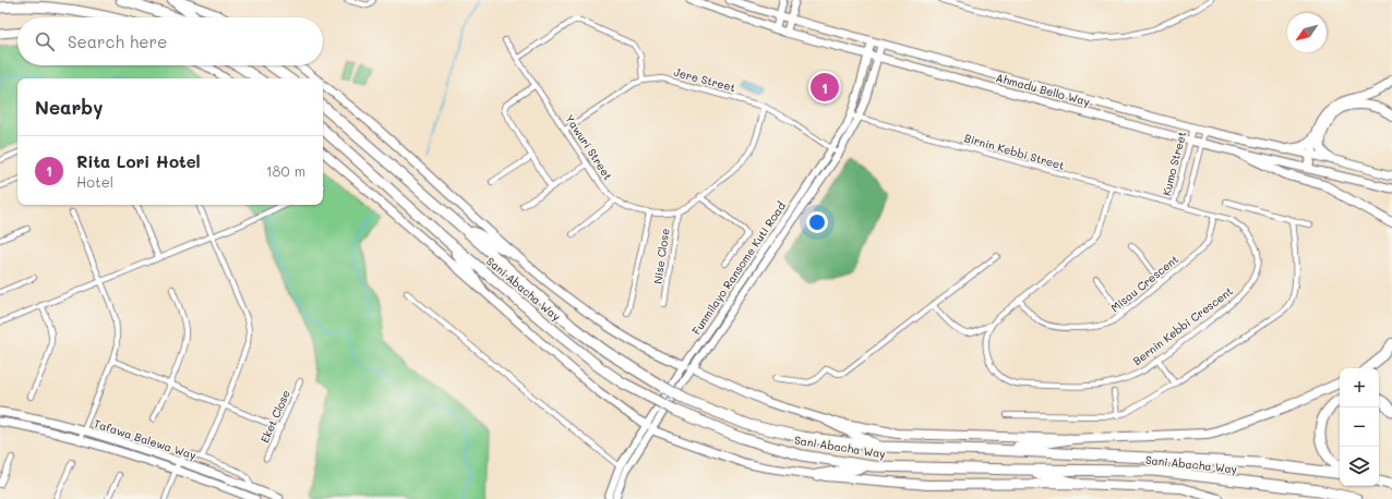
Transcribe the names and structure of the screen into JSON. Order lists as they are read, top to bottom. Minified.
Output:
{"streets":{"highway":["Sani Abacha Way"],"main road":["Ahmadu Bello Way","Tafawa Balewa Way"],"street":["Jere Street","Yawuri Street","Birnin Kebbi Street","Kumo Street","Nise Close","Funmilayo Ransome Kuti Road","Misau Crescent","Bernin Kebbi Crescent","Eket Close"]},"crossings":[["Jere Street","Yawuri Street"],["Jere Street","Funmilayo Ransome Kuti Road"],["Ahmadu Bello Way","Kumo Street"],["Ahmadu Bello Way","Funmilayo Ransome Kuti Road"],["Yawuri Street","Nise Close"],["Birnin Kebbi Street","Kumo Street"],["Birnin Kebbi Street","Funmilayo Ransome Kuti Road"],["Birnin Kebbi Street","Bernin Kebbi Crescent"],["Kumo Street","Bernin Kebbi Crescent"],["Funmilayo Ransome Kuti Road","Sani Abacha Way"],["Misau Crescent","Bernin Kebbi Crescent"]],"north":"bottom left","page":{"search":"Search here","pins":"1","heading":"Nearby","list":[{"mark":"1","name":"Rita Lori Hotel","note":"Hotel","value":"180 m"}],"map_buttons":["+","−"]}}
